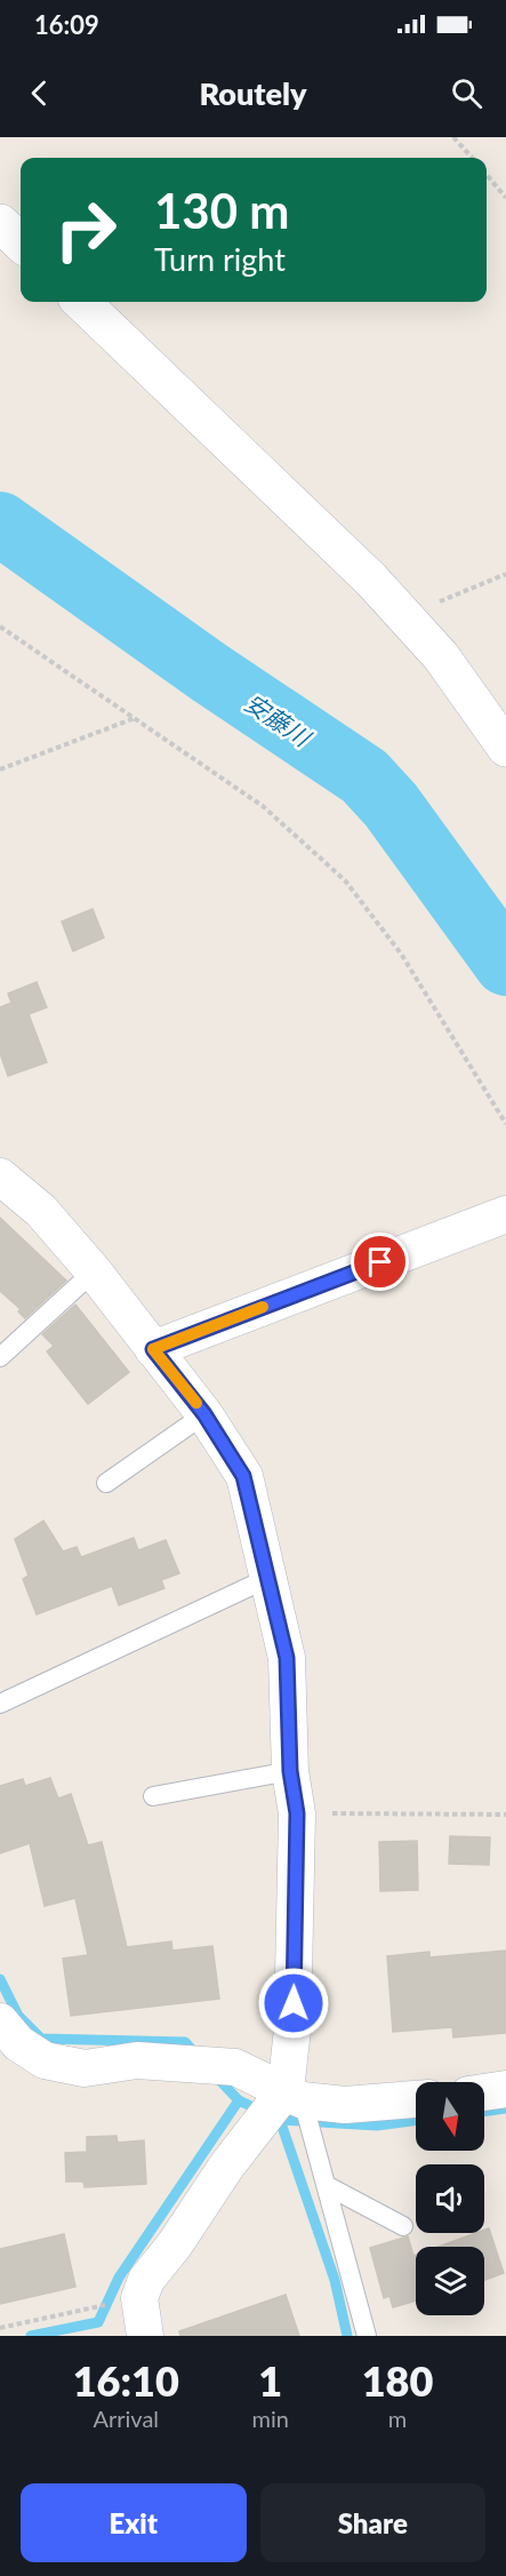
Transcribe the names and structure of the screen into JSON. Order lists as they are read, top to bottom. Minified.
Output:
{"water":["安藤川"],"north":"bottom","page":{"status":"16:09","header":"Routely","turn":["130 m","Turn right"],"eta":["16:10","Arrival","1","min","180","m"],"buttons":["Exit","Share"]}}
